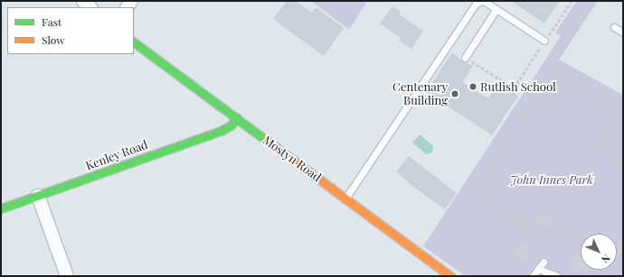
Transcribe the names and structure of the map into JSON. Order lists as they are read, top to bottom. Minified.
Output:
{"streets":{"street":["Kenley Road","Mostyn Road"]},"crossings":[["Kenley Road","Mostyn Road"]],"parks":["John Innes Park"],"places":["Rutlish School","Centenary Building"],"legend":["Fast","Slow"],"north":"bottom right"}
